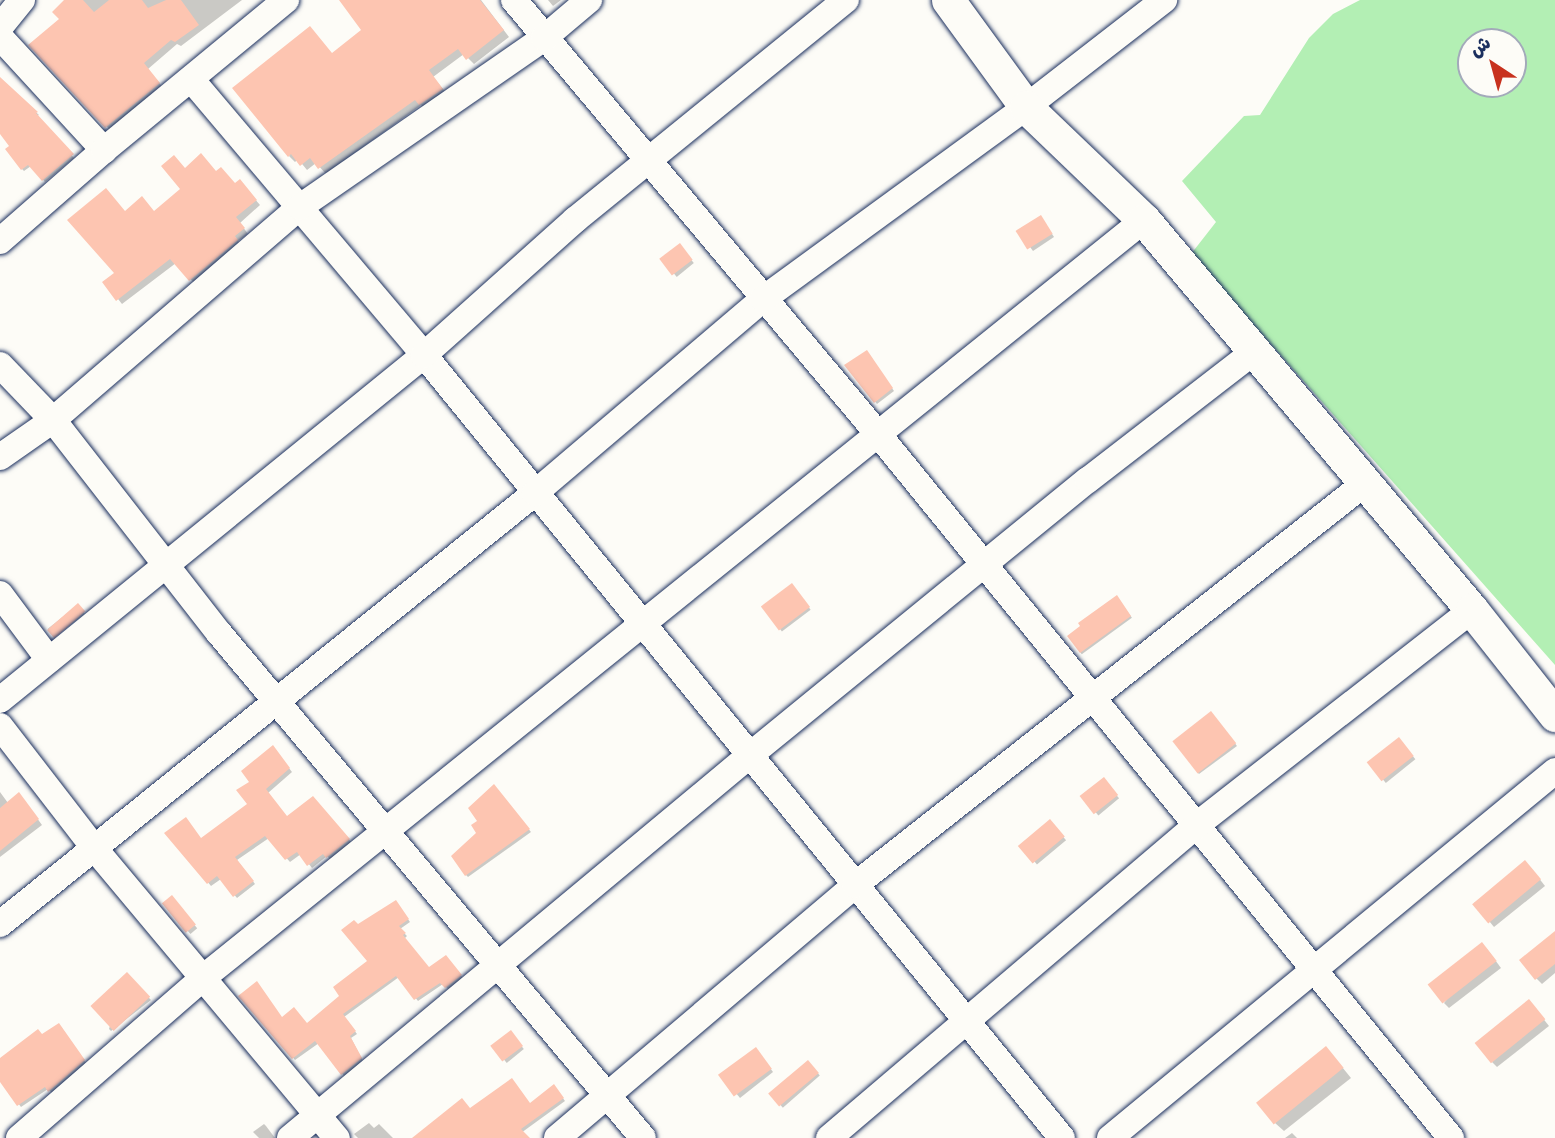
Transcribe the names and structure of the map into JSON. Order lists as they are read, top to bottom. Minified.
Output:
{"north":"top left"}
